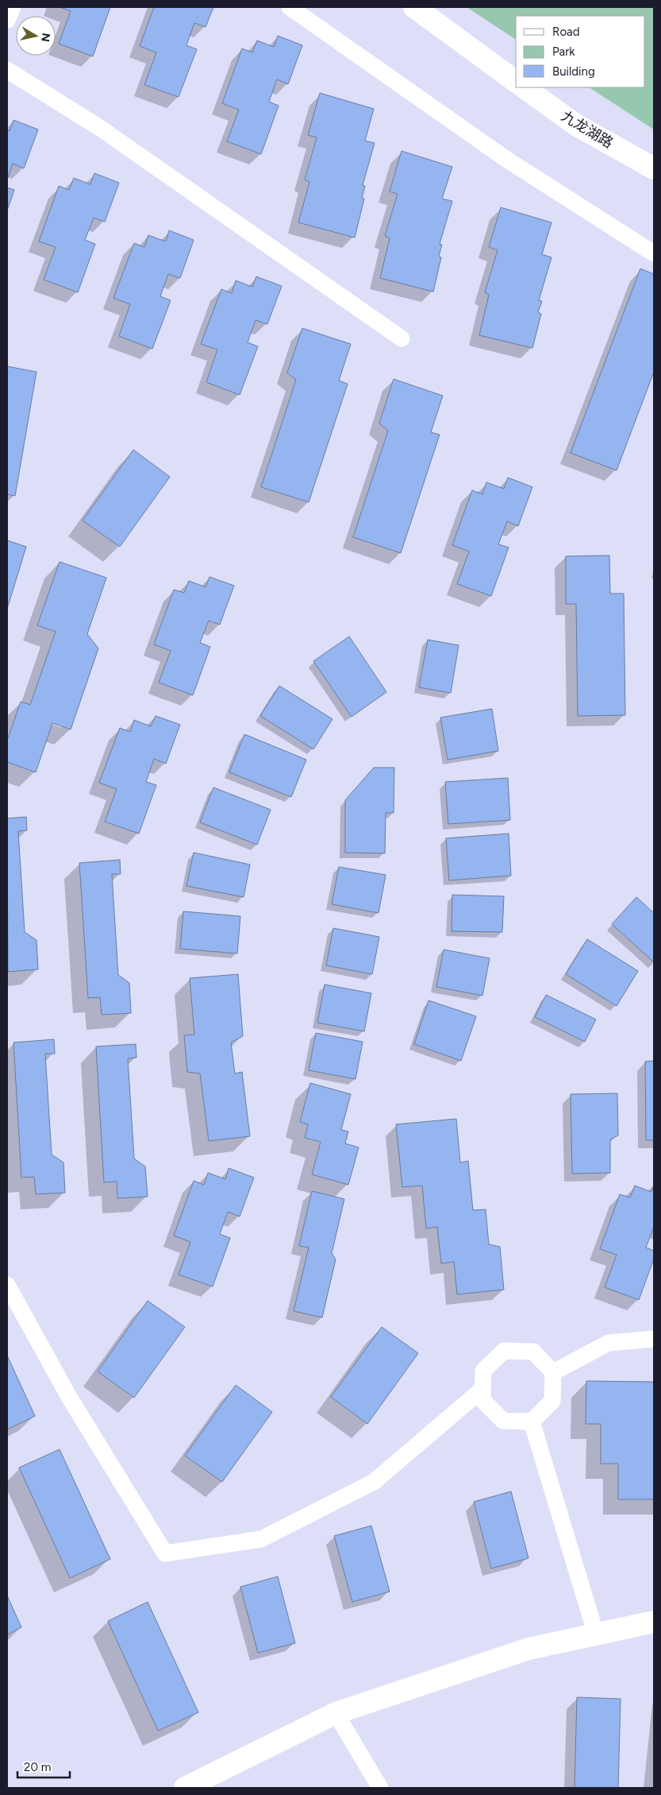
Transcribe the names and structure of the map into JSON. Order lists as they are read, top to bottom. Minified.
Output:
{"streets":{"street":["九龙湖路"]},"legend":["Road","Park","Building"],"scale_bar":"20 m","north":"right"}
